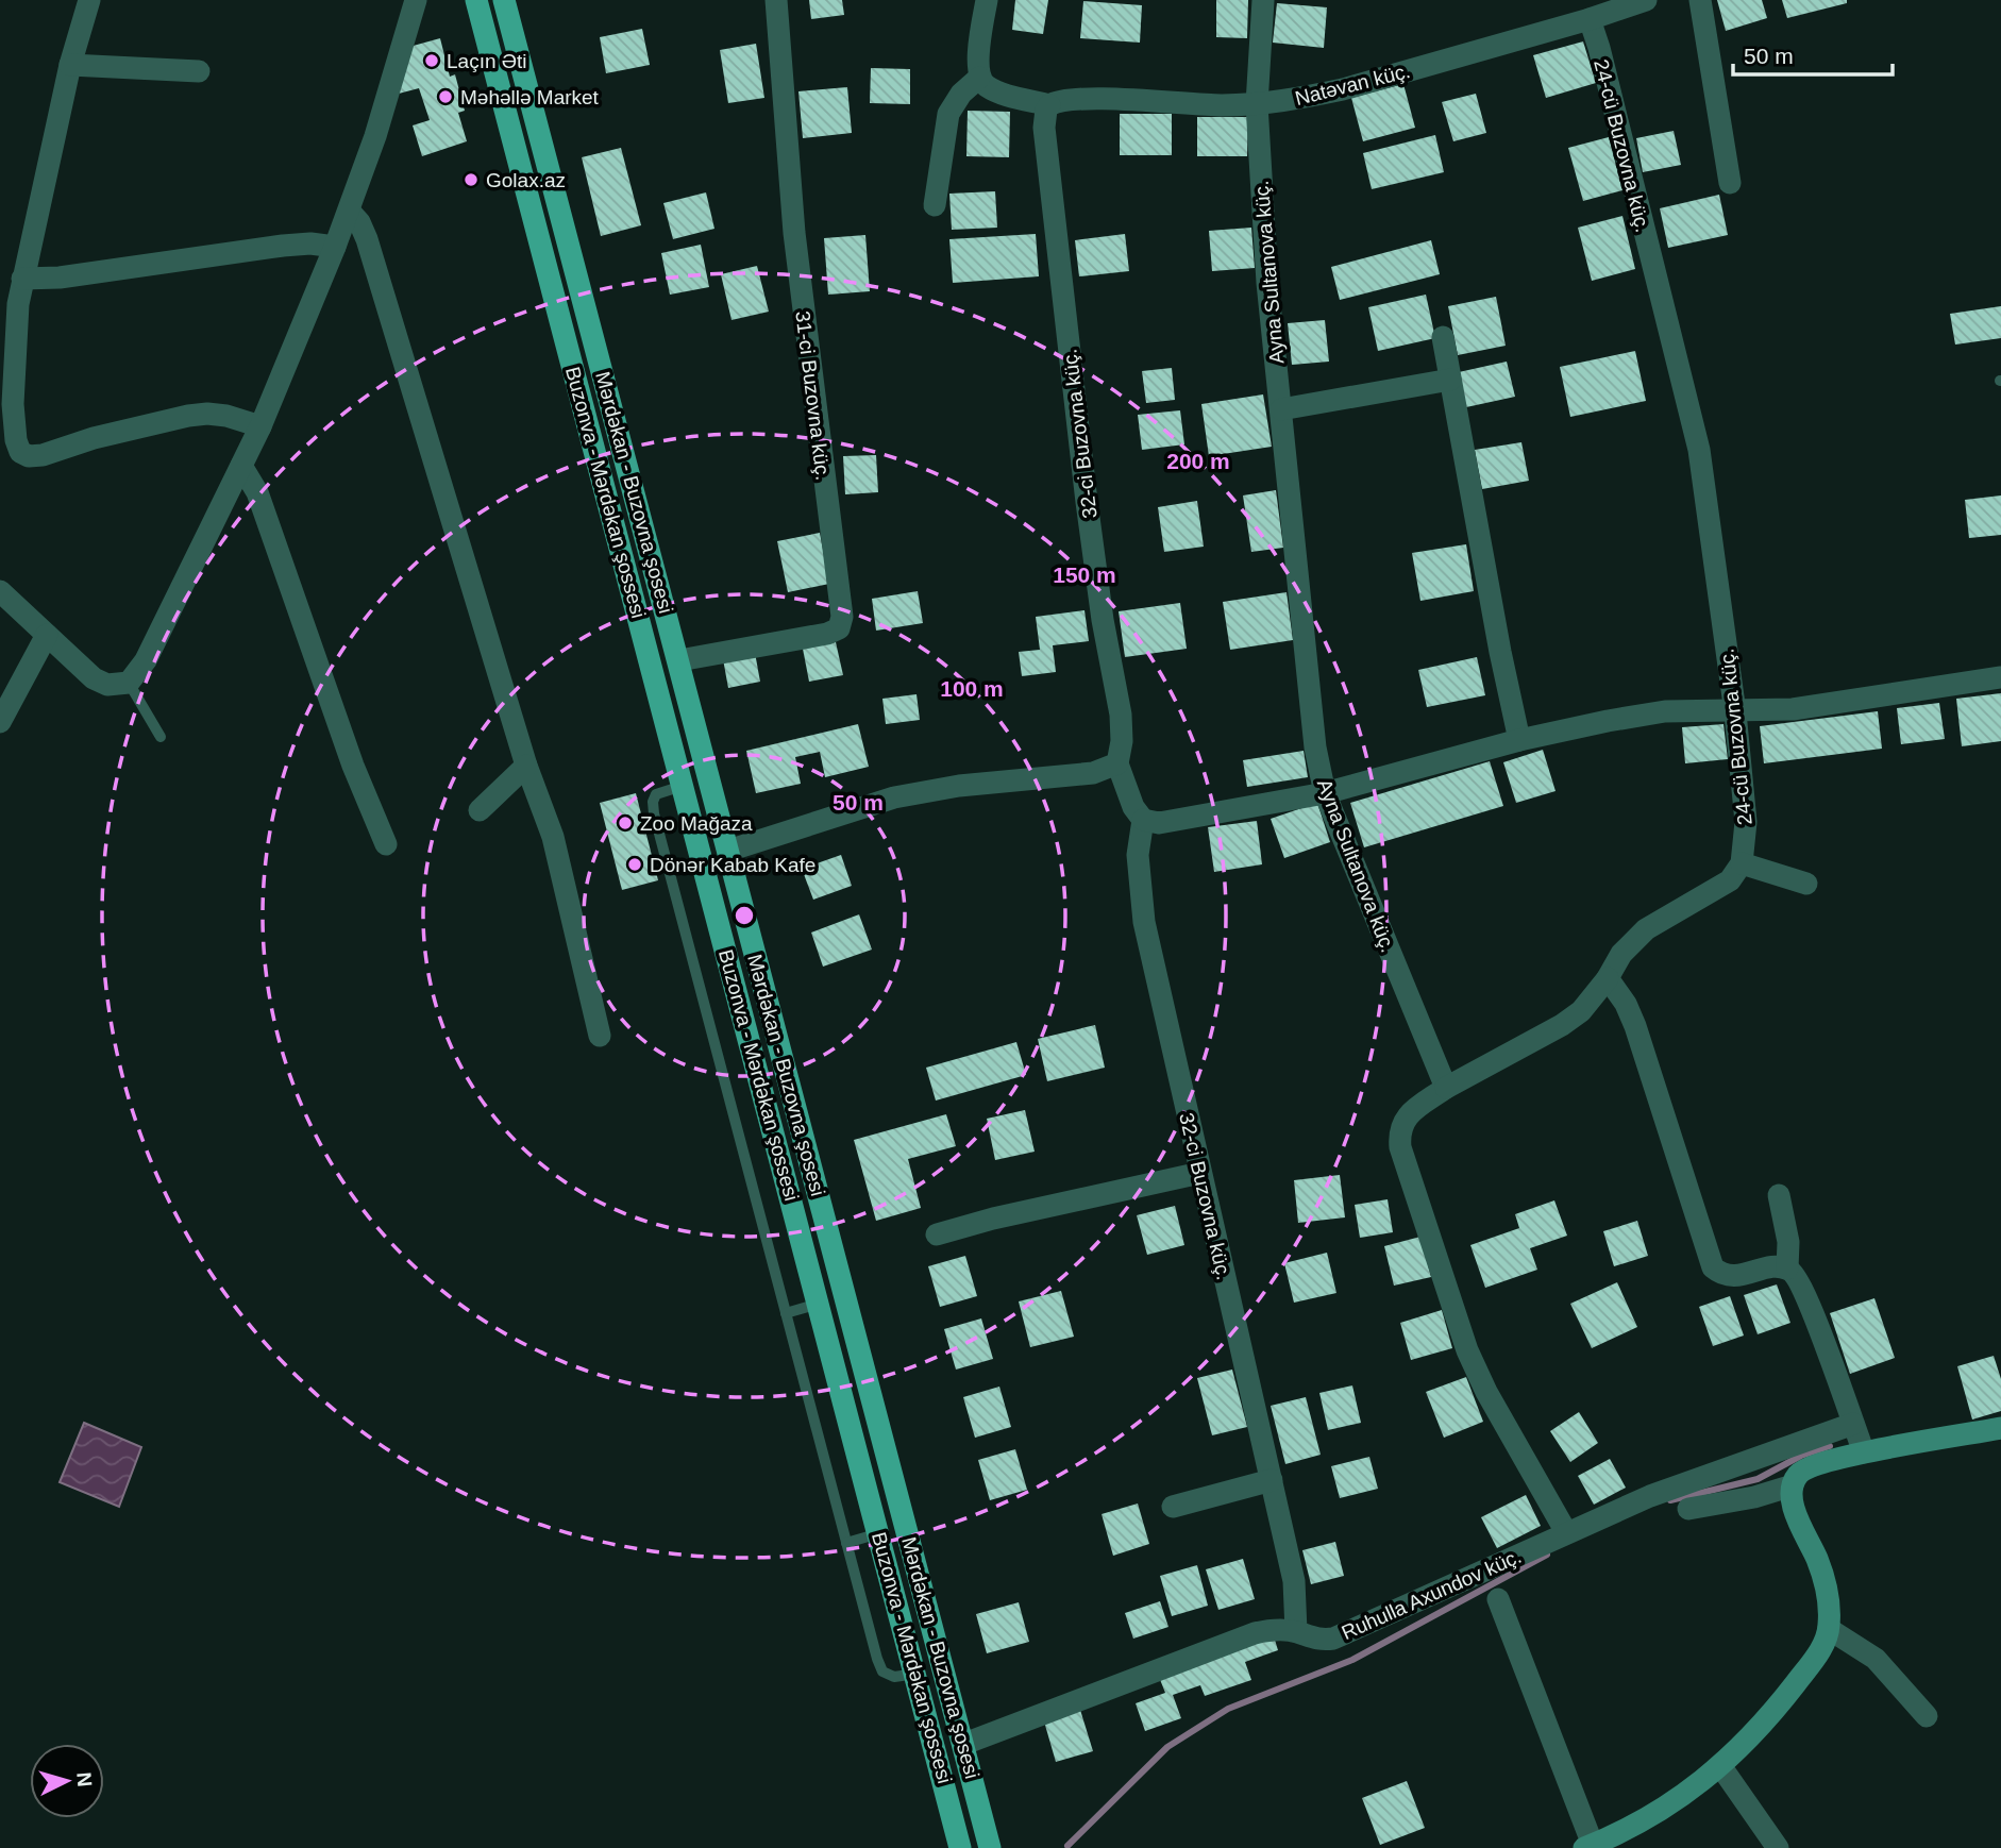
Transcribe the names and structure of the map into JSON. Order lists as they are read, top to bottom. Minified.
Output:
{"streets":{"main road":["Buzonva - Mərdəkan şossesi","Mərdəkan - Buzovna şosesi"],"street":["Natəvan küç.","24-cü Buzovna küç.","Ayna Sultanova küç.","31-ci Buzovna küç.","32-ci Buzovna küç.","Ruhulla Axundov küç."]},"crossings":[["Natəvan küç.","24-cü Buzovna küç."],["Natəvan küç.","Ayna Sultanova küç."],["Natəvan küç.","32-ci Buzovna küç."],["31-ci Buzovna küç.","Mərdəkan - Buzovna şosesi"],["32-ci Buzovna küç.","Ruhulla Axundov küç."],["Mərdəkan - Buzovna şosesi","Ruhulla Axundov küç."]],"places":["Laçın Əti","Məhəllə Market","Golax.az","Zoo Mağaza","Dönər Kabab Kafe"],"scale_bar":"50 m","north":"right","rings":["200 m","150 m","100 m","50 m"]}
